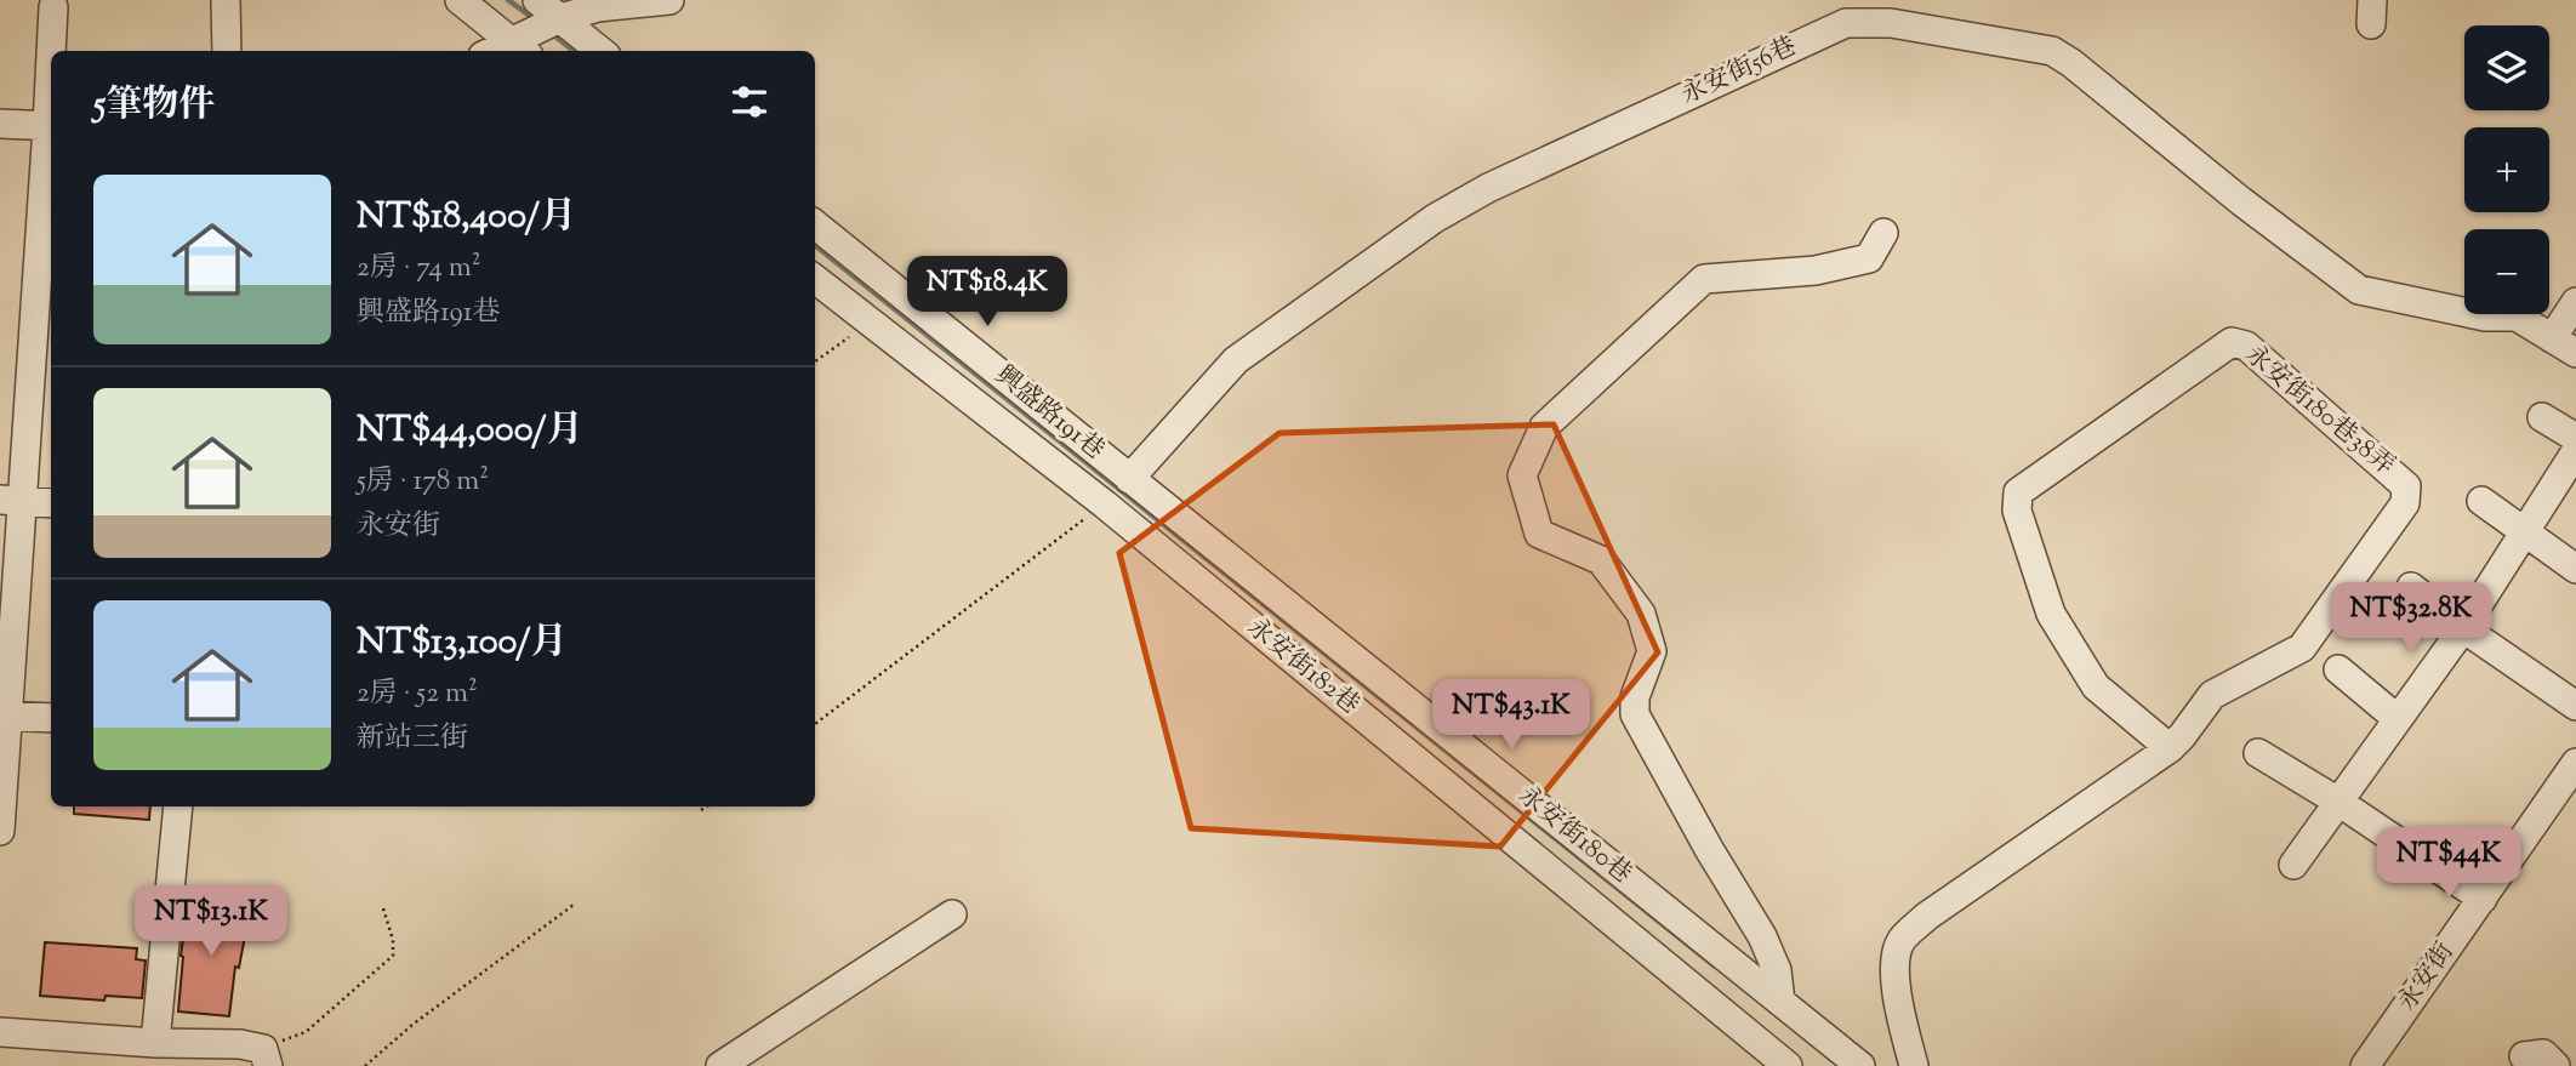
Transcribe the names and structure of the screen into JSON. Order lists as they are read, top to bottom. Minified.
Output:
{"streets":{"street":["永安街56巷","永安街180巷38弄","興盛路191巷","永安街182巷","永安街180巷","永安街"]},"crossings":[["永安街56巷","興盛路191巷"],["永安街56巷","永安街180巷"],["興盛路191巷","永安街180巷"]],"page":{"map_buttons":["+","−"],"heading":"5筆物件","list":[{"name":"NT$18,400/月","note":"2房 · 74 m² · 興盛路191巷"},{"name":"NT$44,000/月","note":"5房 · 178 m² · 永安街"},{"name":"NT$13,100/月","note":"2房 · 52 m² · 新站三街"}],"price":["NT$18.4K","NT$32.8K","NT$43.1K","NT$44K","NT$13.1K"]}}
